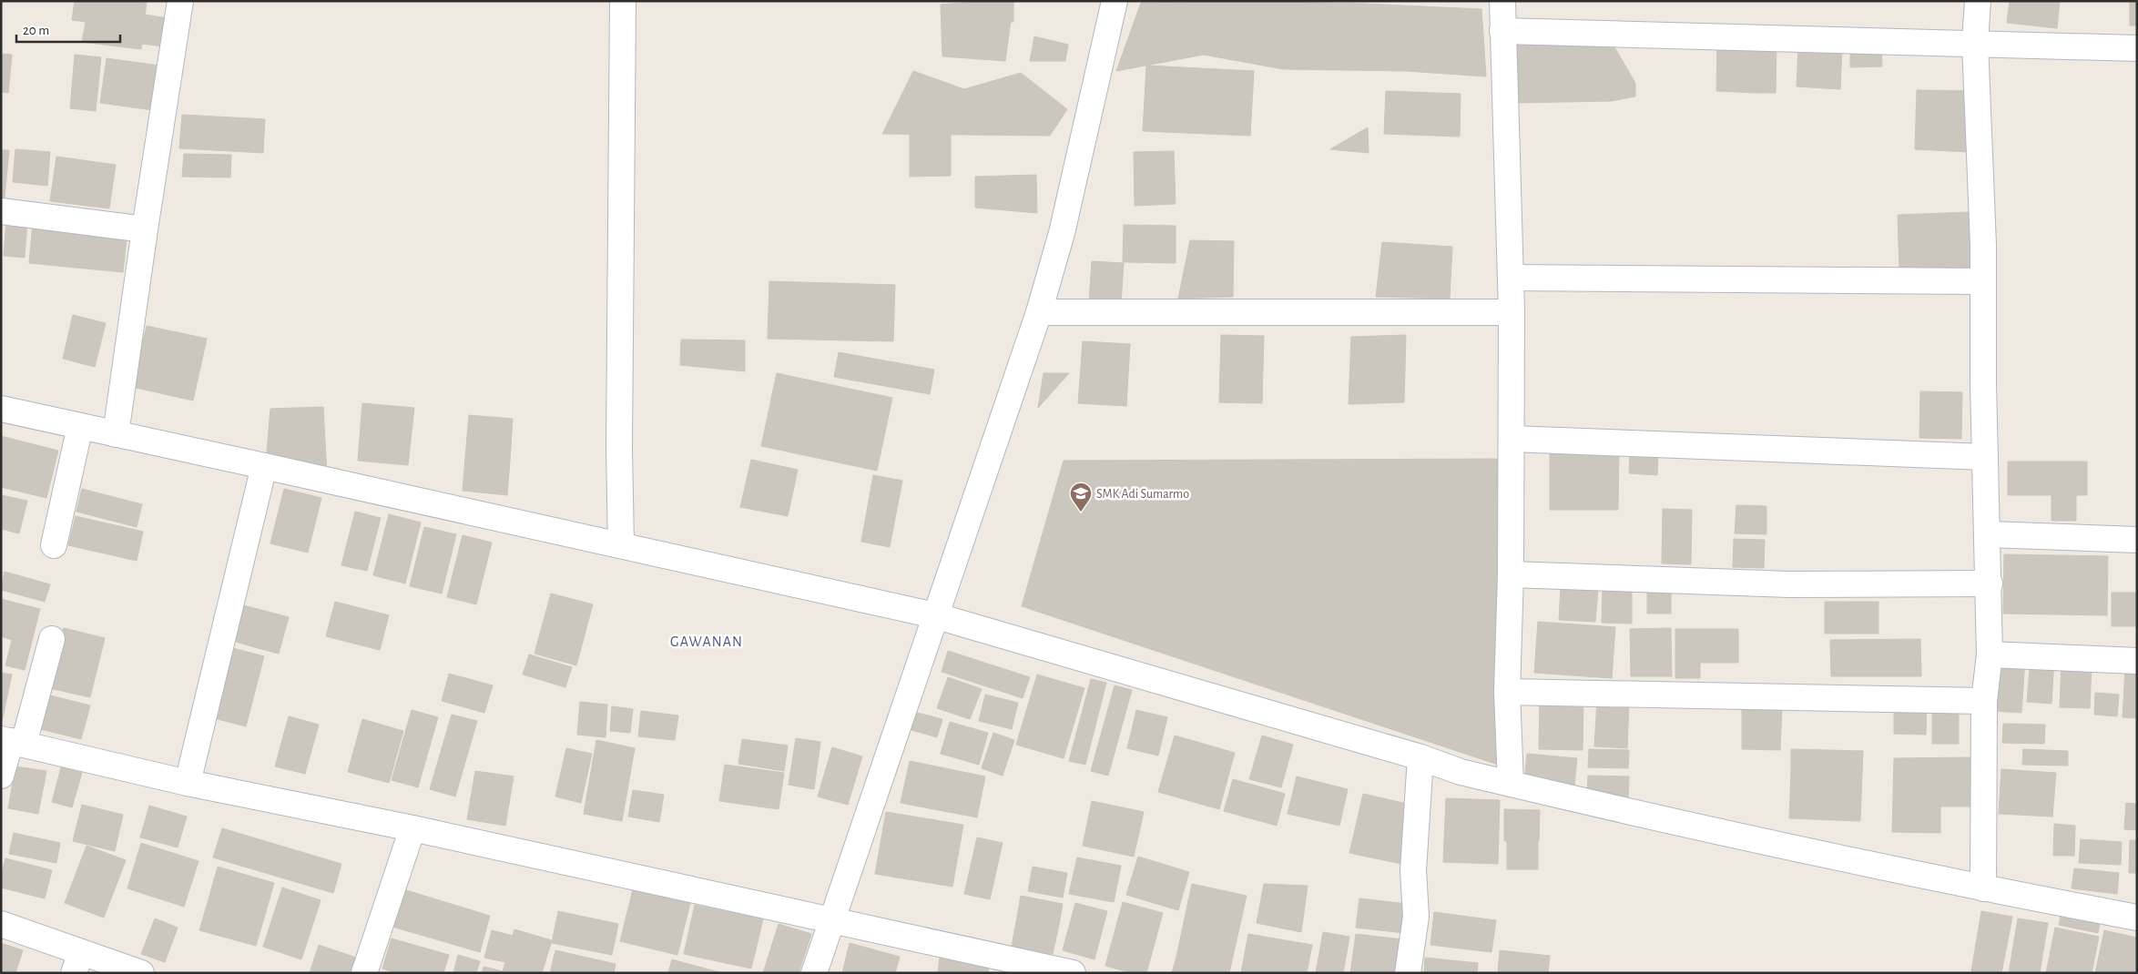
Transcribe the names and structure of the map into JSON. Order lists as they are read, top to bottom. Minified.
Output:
{"districts":["GAWANAN"],"places":{"school or university":["SMK Adi Sumarmo"]},"scale_bar":"20 m"}
